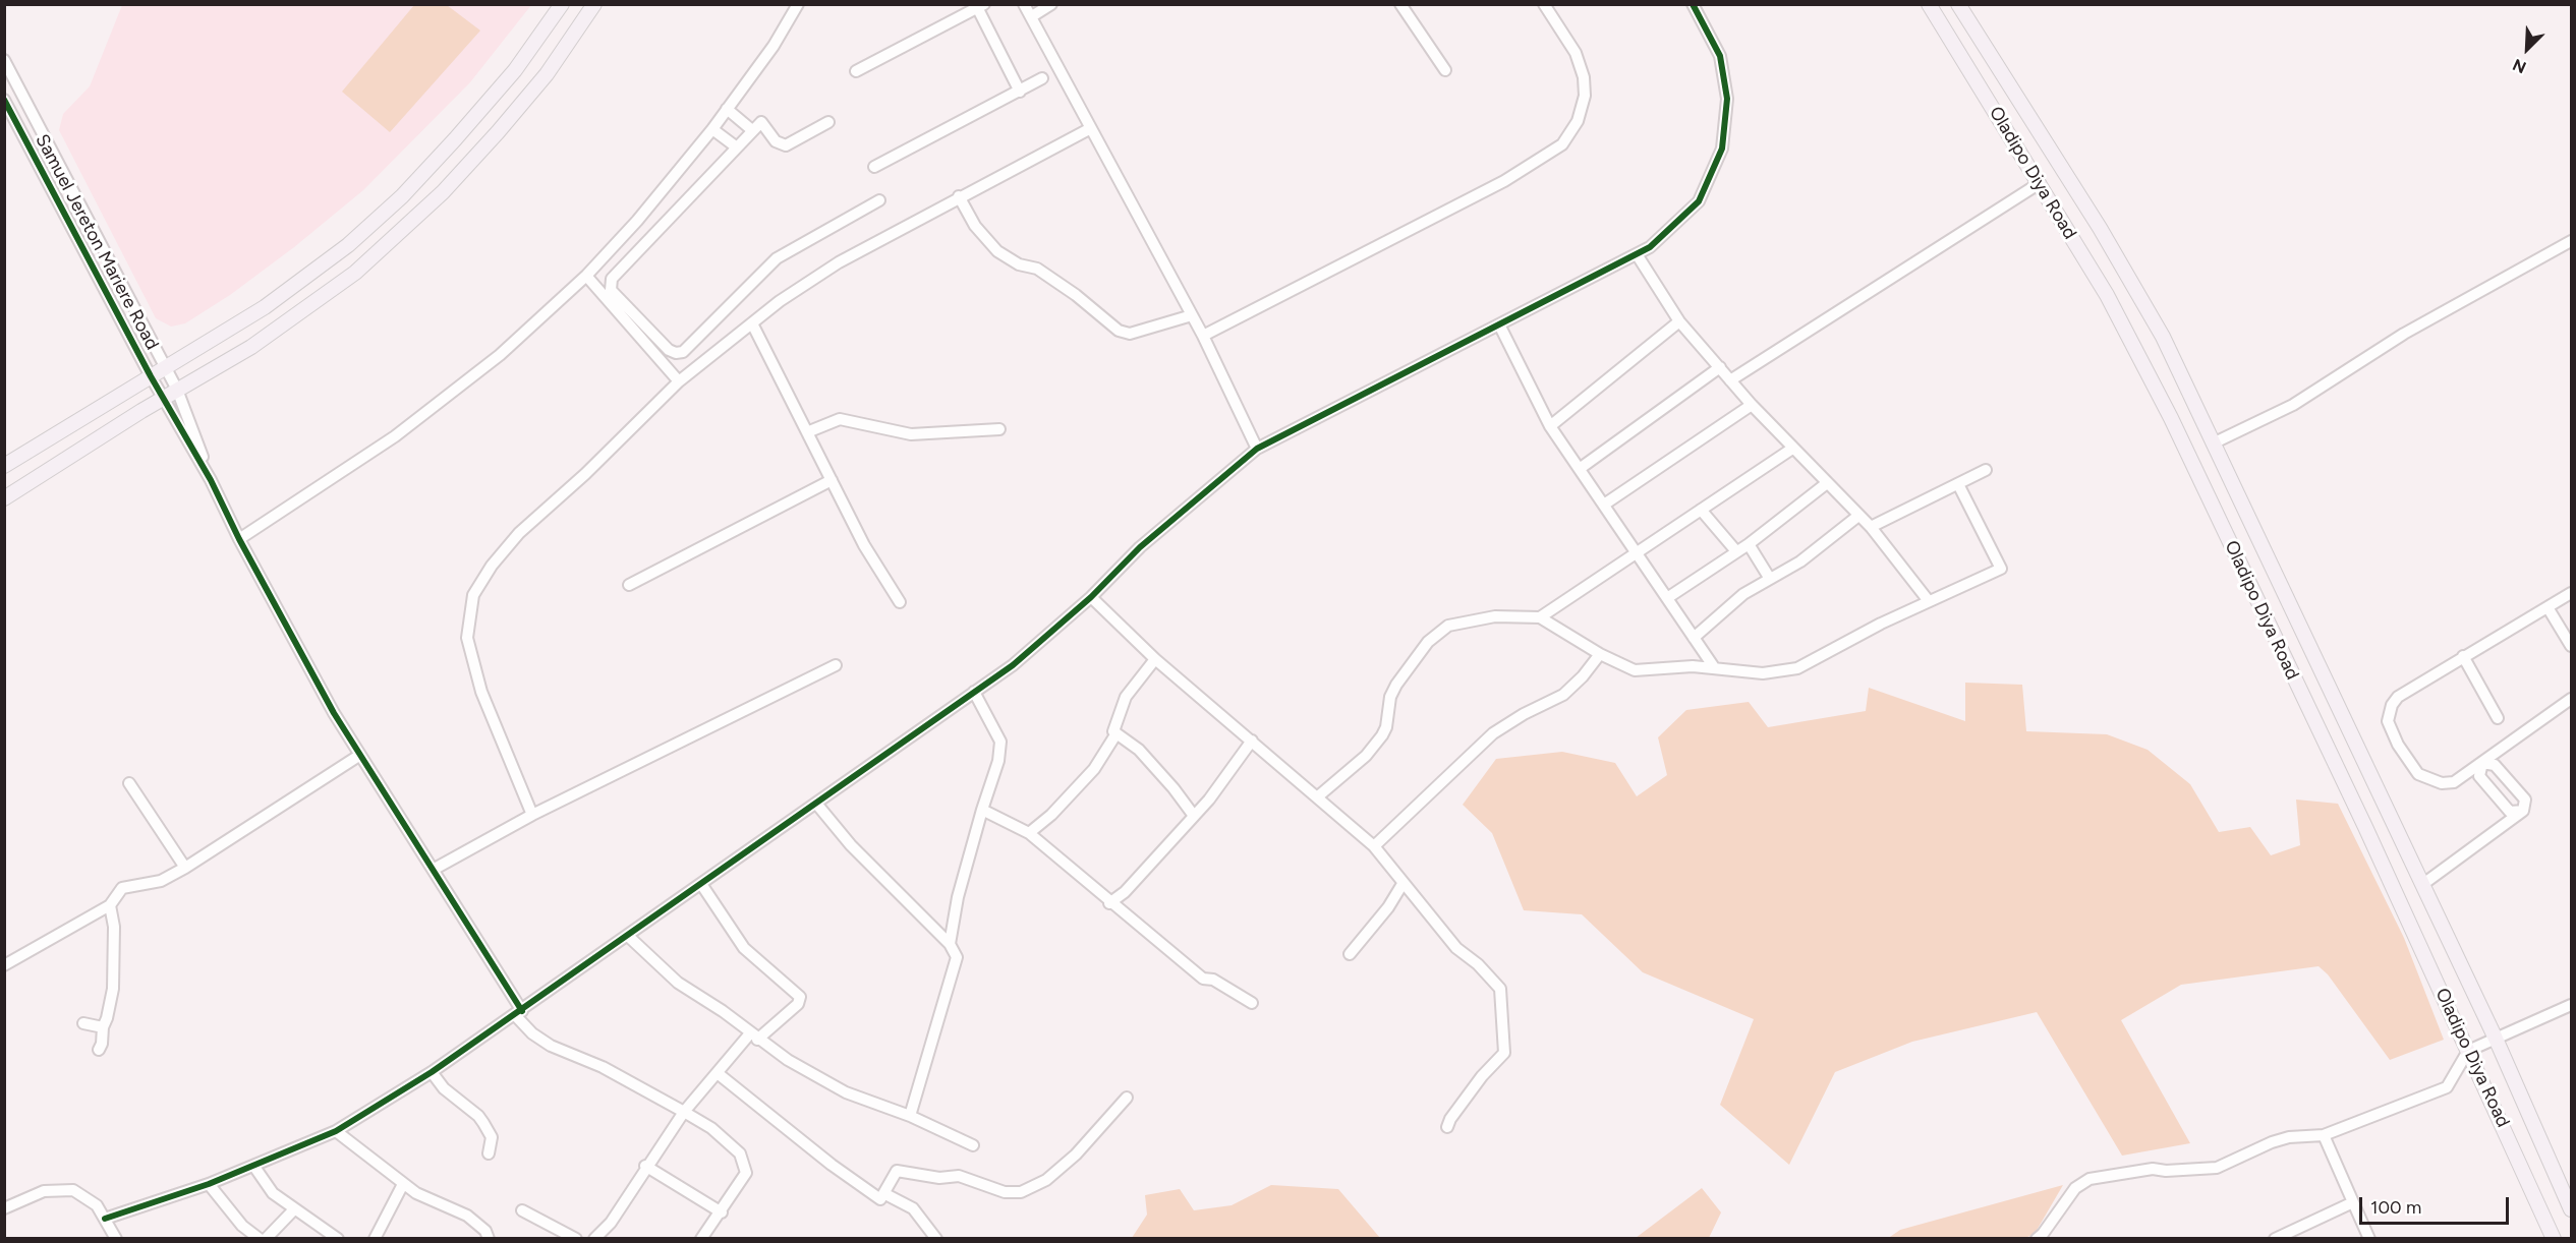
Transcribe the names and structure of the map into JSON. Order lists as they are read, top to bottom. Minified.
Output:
{"streets":{"main road":["Oladipo Diya Road"],"street":["Samuel Jereton Mariere Road"]},"scale_bar":"100 m","north":"bottom left"}
